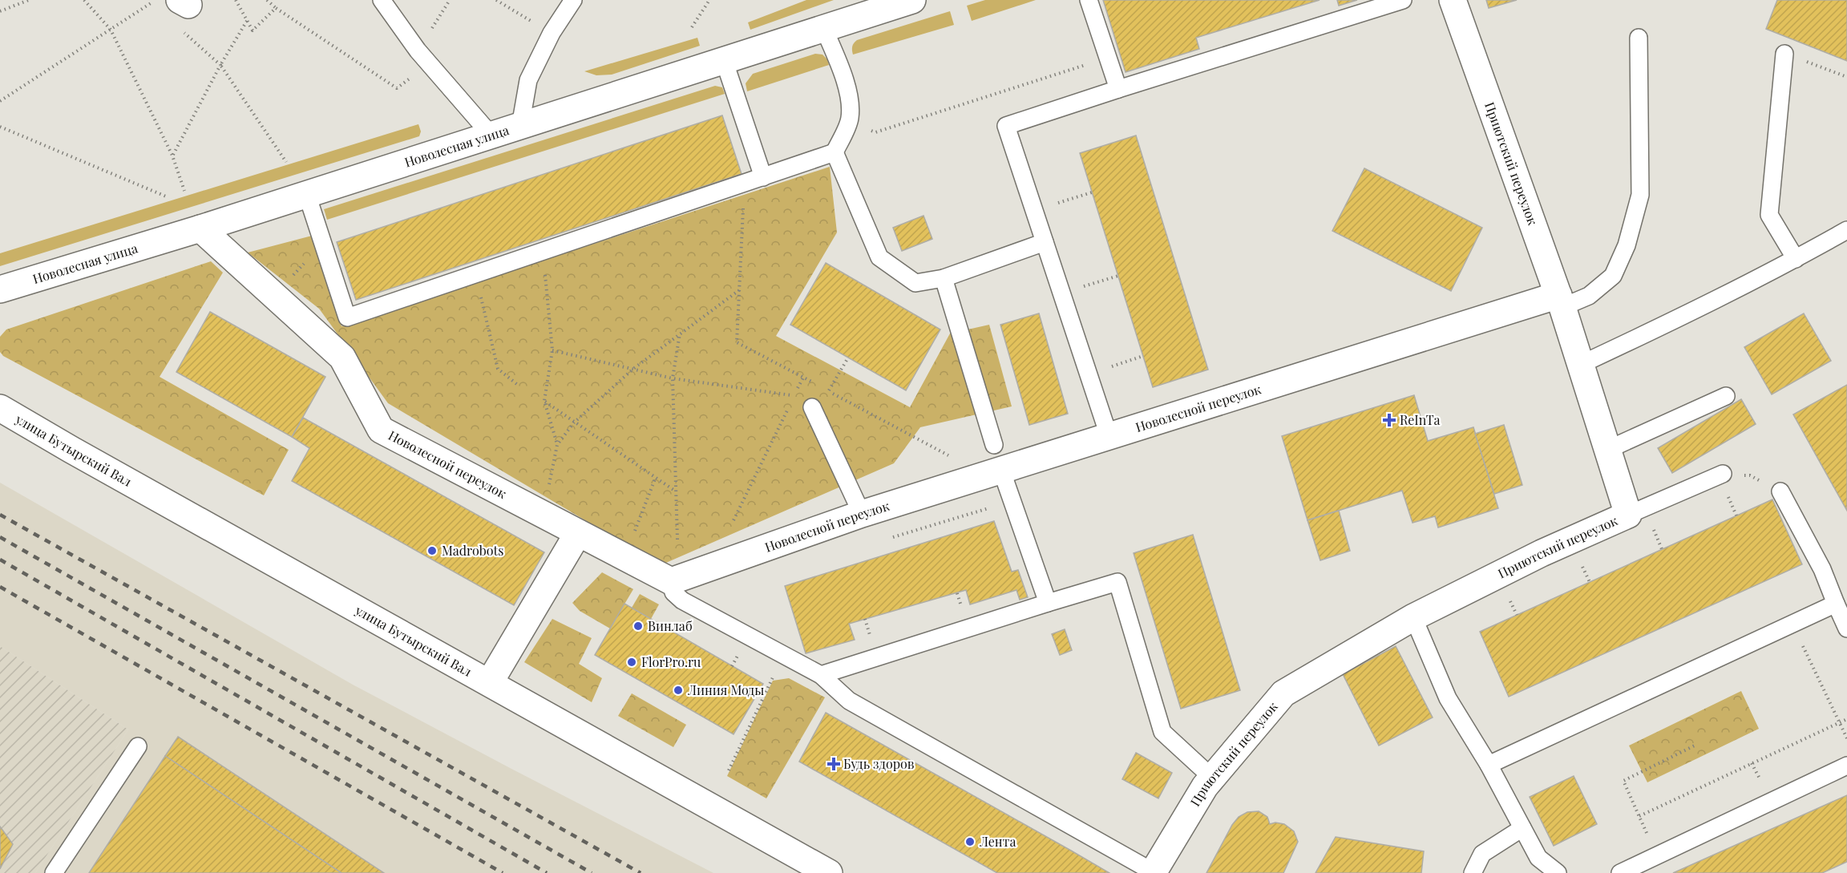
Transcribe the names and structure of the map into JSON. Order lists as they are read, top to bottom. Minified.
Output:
{"streets":{"street":["Новолесная улица","Приютский переулок","Новолесной переулок","улица Бутырский Вал"]},"crossings":[["Новолесная улица","Новолесной переулок"],["Приютский переулок","Новолесной переулок"]],"places":{"health":["ReInTa","Будь здоров"],"other":["Madrobots","Винлаб","FlorPro.ru","Линия Моды","Лента"]}}
